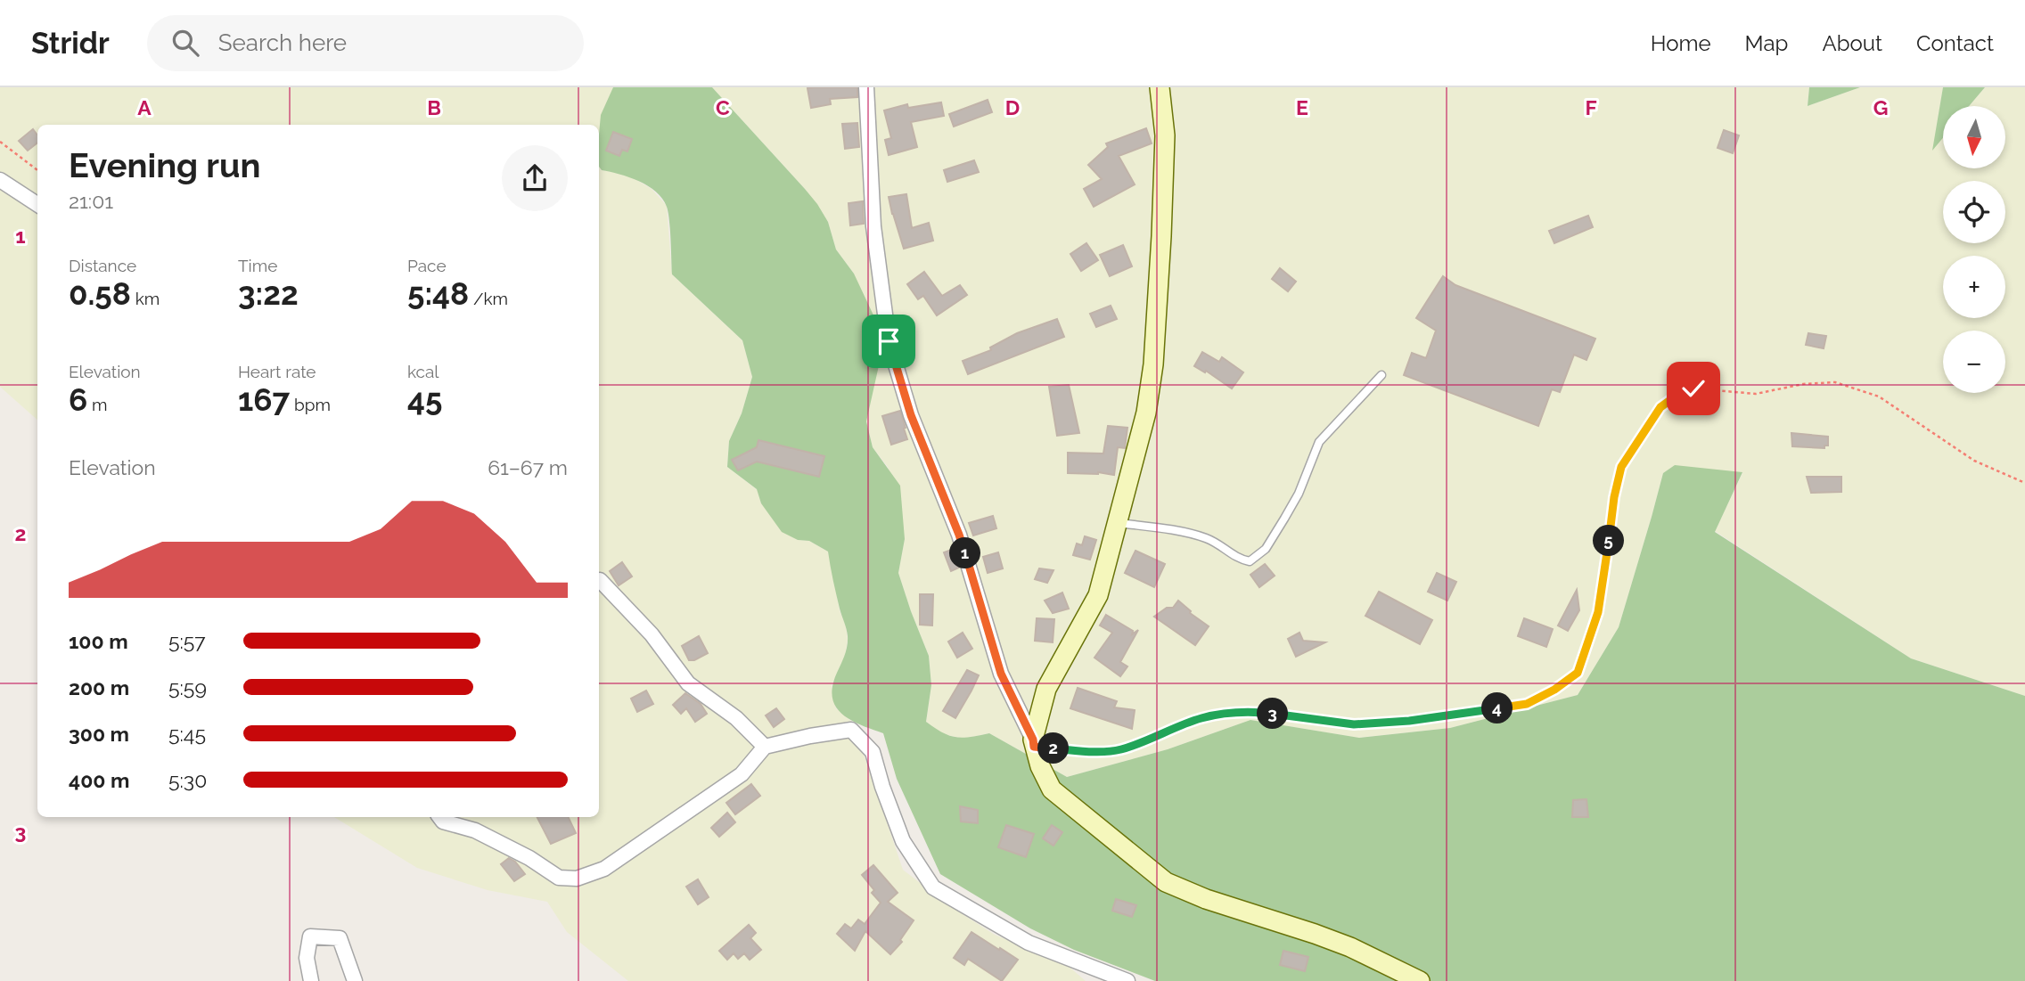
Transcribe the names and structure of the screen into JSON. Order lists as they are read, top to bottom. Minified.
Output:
{"north":"bottom","page":{"header":"Stridr","search":"Search here","nav":["Home","Map","About","Contact"],"map_buttons":["+","−"],"heading":["Evening run","21:01"],"stats":[["Distance","0.58 km"],["Time","3:22"],["Pace","5:48 /km"],["Elevation","6 m"],["Heart rate","167 bpm"],["kcal","45"]],"chart":["Elevation","61–67 m"],"pins":["5","1","4","3","2"],"list":[{"name":"100 m","note":"5:57"},{"name":"200 m","note":"5:59"},{"name":"300 m","note":"5:45"},{"name":"400 m","note":"5:30"}]},"grid":{"columns":["A","B","C","D","E","F","G"],"rows":["1","2","3"]}}
